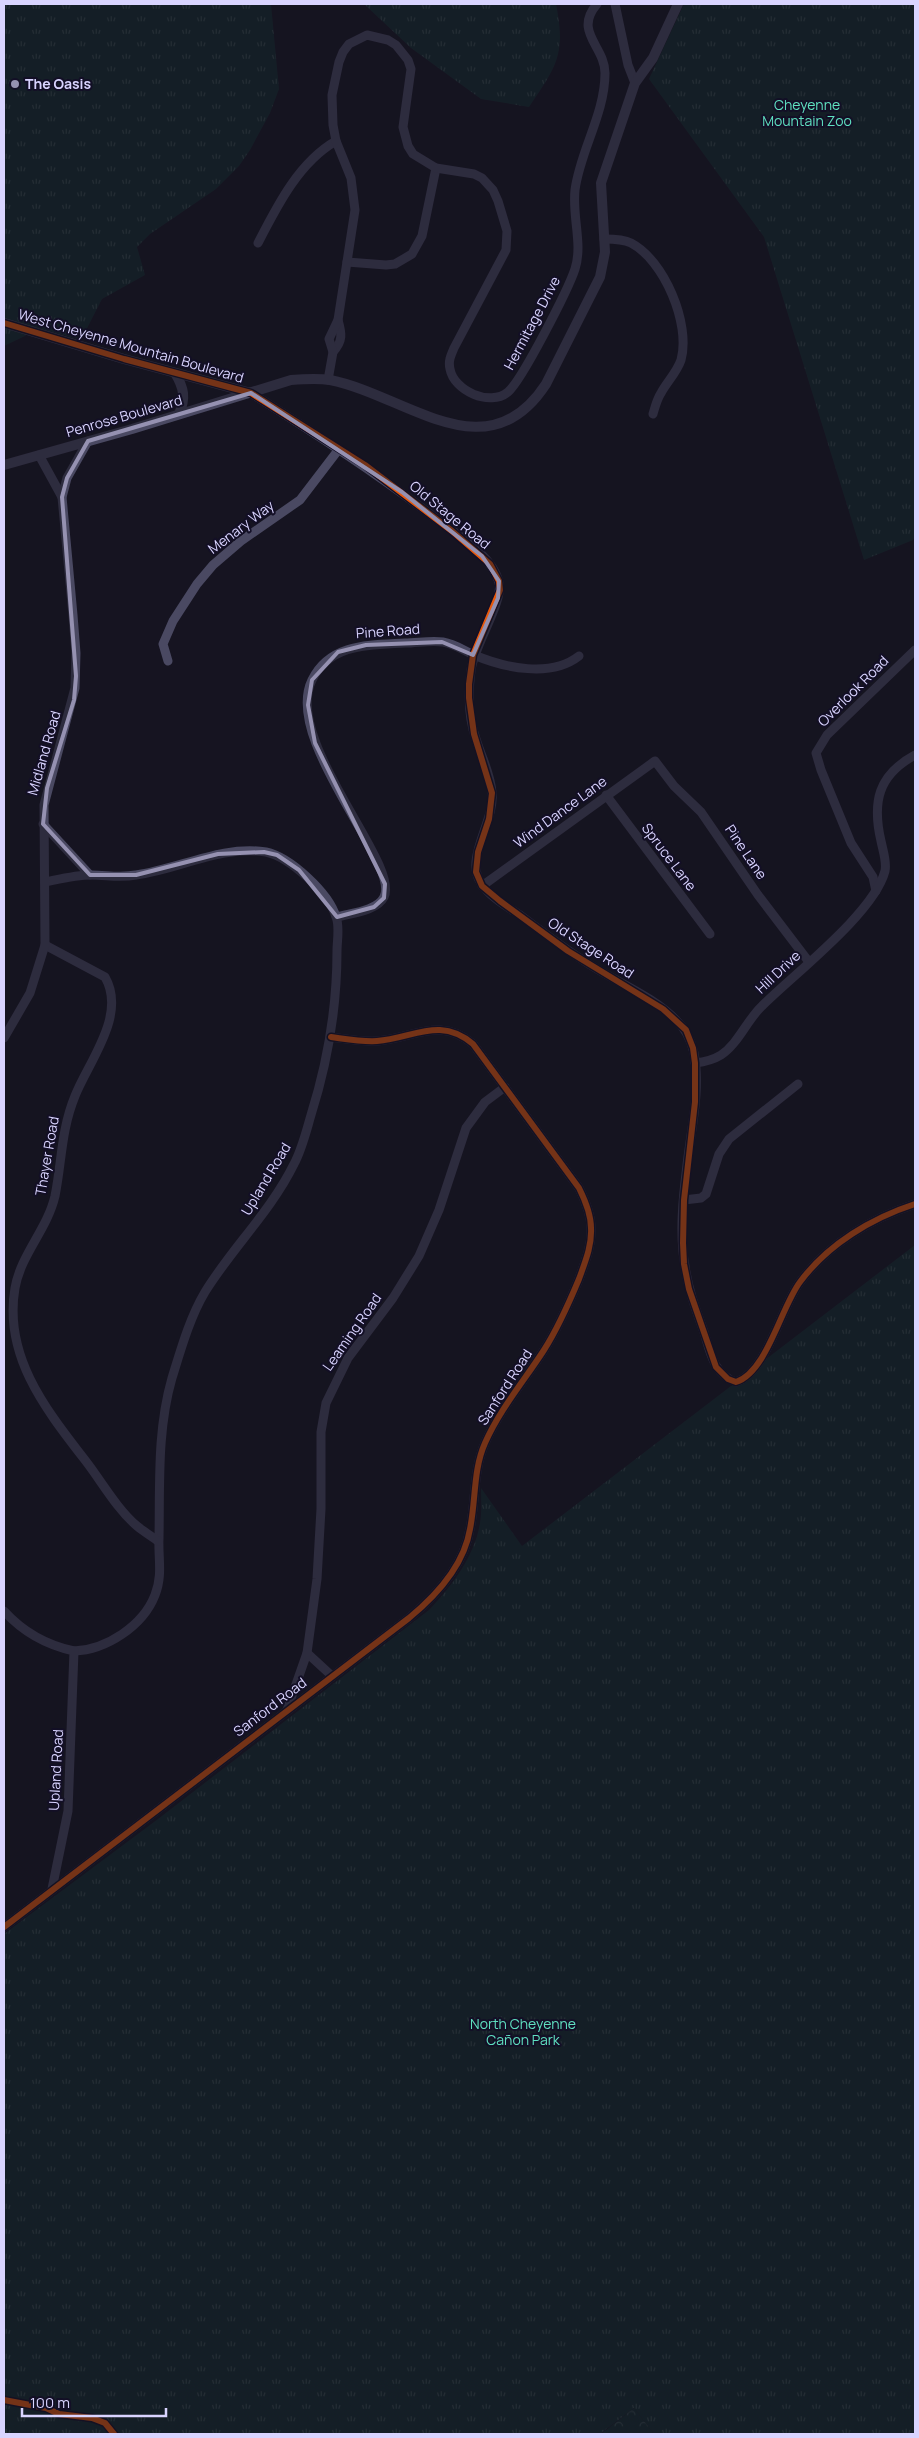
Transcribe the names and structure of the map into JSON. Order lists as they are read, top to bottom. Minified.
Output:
{"streets":{"street":["Hermitage Drive","West Cheyenne Mountain Boulevard","Penrose Boulevard","Old Stage Road","Menary Way","Pine Road","Overlook Road","Midland Road","Wind Dance Lane","Pine Lane","Spruce Lane","Hill Drive","Thayer Road","Upland Road","Leaming Road","Sanford Road"]},"crossings":[["West Cheyenne Mountain Boulevard","Penrose Boulevard"],["West Cheyenne Mountain Boulevard","Old Stage Road"],["Penrose Boulevard","Old Stage Road"],["Penrose Boulevard","Midland Road"],["Old Stage Road","Menary Way"],["Old Stage Road","Pine Road"],["Old Stage Road","Wind Dance Lane"],["Old Stage Road","Hill Drive"],["Pine Road","Upland Road"],["Overlook Road","Hill Drive"],["Midland Road","Thayer Road"],["Wind Dance Lane","Pine Lane"],["Wind Dance Lane","Spruce Lane"],["Pine Lane","Hill Drive"],["Thayer Road","Upland Road"],["Upland Road","Sanford Road"],["Leaming Road","Sanford Road"]],"parks":["Cheyenne Mountain Zoo","North Cheyenne Cañon Park"],"places":["The Oasis"],"scale_bar":"100 m"}
